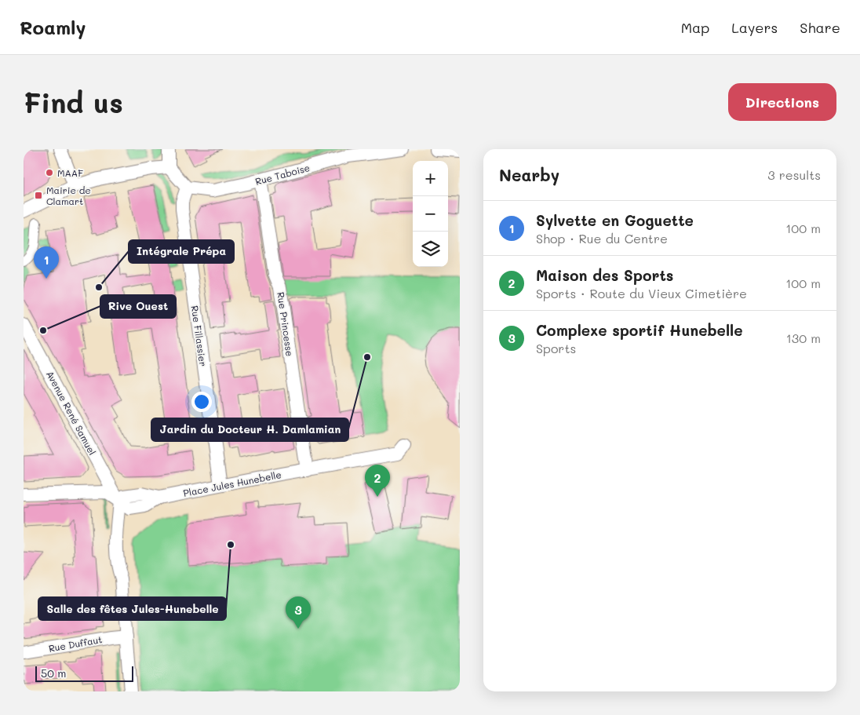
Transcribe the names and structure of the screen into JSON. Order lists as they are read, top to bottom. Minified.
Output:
{"streets":{"street":["Rue Taboise","Rue Princesse","Rue Fillassier","Avenue René Samuel","Place Jules Hunebelle","Rue Duffaut"]},"crossings":[["Rue Taboise","Rue Princesse"],["Rue Taboise","Rue Fillassier"],["Rue Princesse","Place Jules Hunebelle"],["Rue Fillassier","Place Jules Hunebelle"],["Avenue René Samuel","Place Jules Hunebelle"]],"places":{"other":["MAAF","Intégrale Prépa","Rive Ouest","Jardin du Docteur H. Damlamian","Salle des fêtes Jules-Hunebelle"],"transit":["Mairie de Clamart"]},"scale_bar":"50 m","page":{"header":"Roamly","nav":["Map","Layers","Share"],"buttons":"Directions","title":"Find us","heading":["Nearby","3 results"],"map_buttons":["+","−"],"list":[{"mark":"1","name":"Sylvette en Goguette","note":"Shop · Rue du Centre","value":"100 m"},{"mark":"2","name":"Maison des Sports","note":"Sports · Route du Vieux Cimetière","value":"100 m"},{"mark":"3","name":"Complexe sportif Hunebelle","note":"Sports","value":"130 m"}],"pins":["1","2","3"],"scale":"50 m"}}
